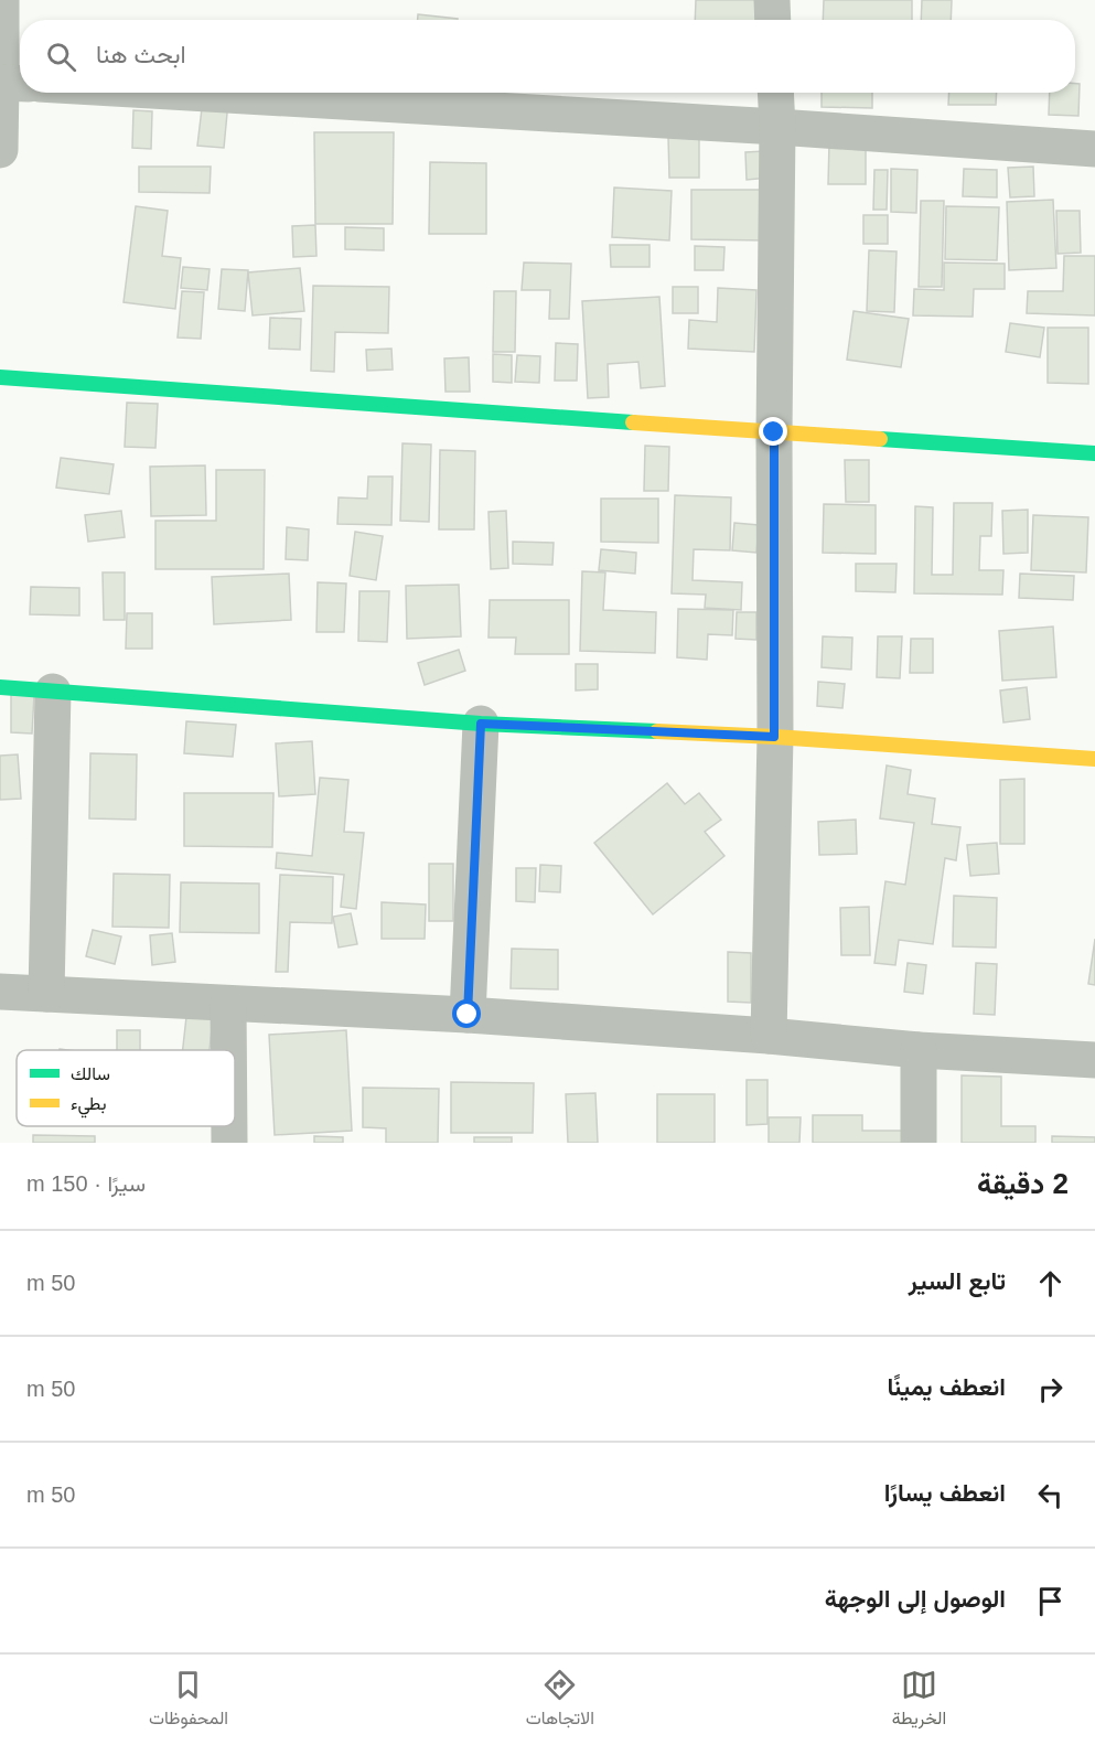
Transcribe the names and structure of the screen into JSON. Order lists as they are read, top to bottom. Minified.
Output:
{"legend":["سالك","بطيء"],"page":{"search":"ابحث هنا","heading":["2 دقيقة","سيرًا · 150 m"],"list":[["تابع السير","50 m"],["انعطف يمينًا","50 m"],["انعطف يسارًا","50 m"],"الوصول إلى الوجهة"],"nav":["الخريطة","الاتجاهات","المحفوظات"]}}
